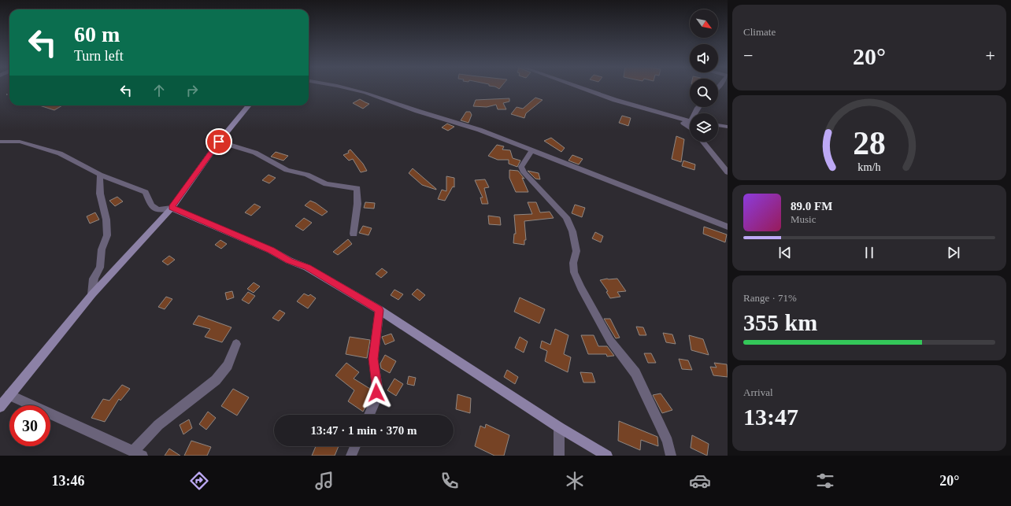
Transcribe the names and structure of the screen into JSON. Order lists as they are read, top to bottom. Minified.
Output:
{"north":"bottom right","page":{"tile":["Climate",["Range · 71%","355 km"],["Arrival","13:47"]],"turn":["60 m","Turn left"],"heat":["−","20°","+"],"song":["89.0 FM","Music"],"limit":"30","trip":"13:47 · 1 min · 370 m","tabs":["13:46","20°"],"gauge":["28","km/h"]}}
